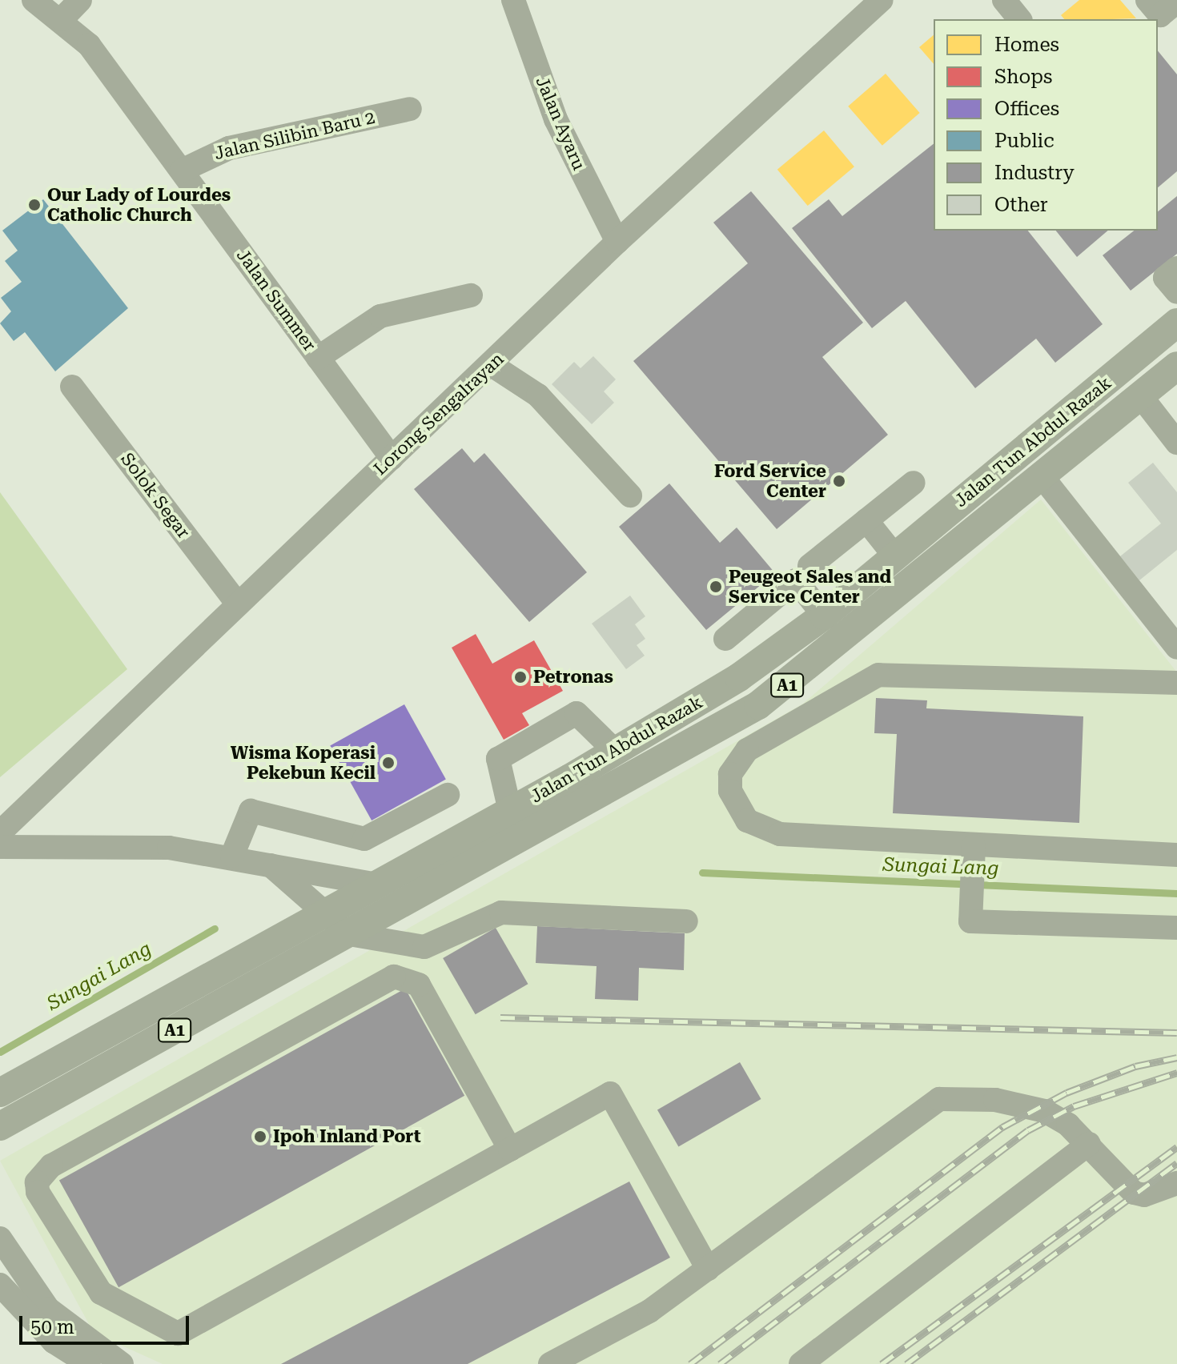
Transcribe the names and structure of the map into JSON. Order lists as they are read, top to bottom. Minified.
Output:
{"streets":{"main road":["Jalan Tun Abdul Razak","A1"],"street":["Jalan Ayaru","Jalan Silibin Baru 2","Jalan Summer","Lorong Sengalrayan","Solok Segar"]},"crossings":[["Jalan Ayaru","Lorong Sengalrayan"],["Jalan Silibin Baru 2","Jalan Summer"],["Jalan Summer","Lorong Sengalrayan"],["Lorong Sengalrayan","Solok Segar"]],"water":["Sungai Lang"],"places":["Our Lady of Lourdes Catholic Church","Ford Service Center","Peugeot Sales and Service Center","Petronas","Wisma Koperasi Pekebun Kecil","Ipoh Inland Port"],"legend":["Homes","Shops","Offices","Public","Industry","Other"],"scale_bar":"50 m"}
